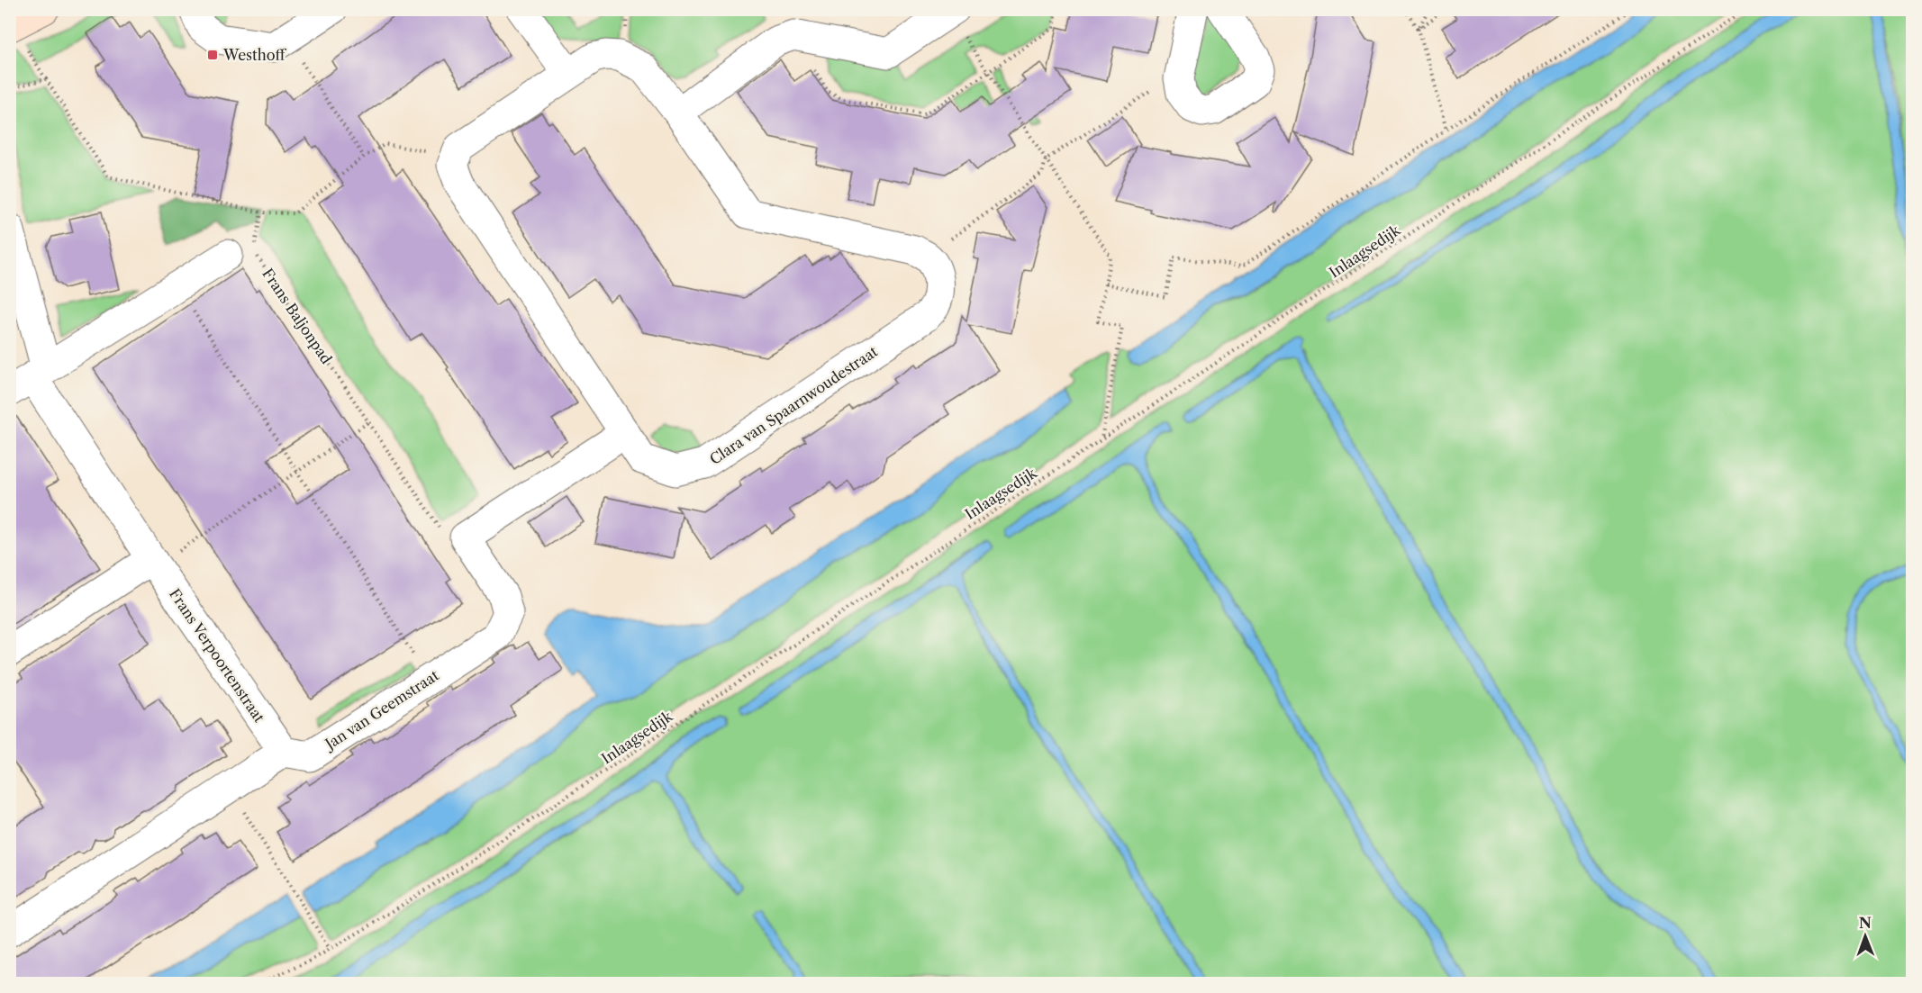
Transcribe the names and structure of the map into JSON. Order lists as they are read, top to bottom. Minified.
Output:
{"streets":{"street":["Clara van Spaarnwoudestraat","Frans Verpoortenstraat","Jan van Geemstraat"],"path":["Inlaagsedijk","Frans Baljonpad"]},"crossings":[["Frans Baljonpad","Jan van Geemstraat"],["Frans Verpoortenstraat","Jan van Geemstraat"]],"places":{"transit":["Westhoff"]},"north":"top"}
